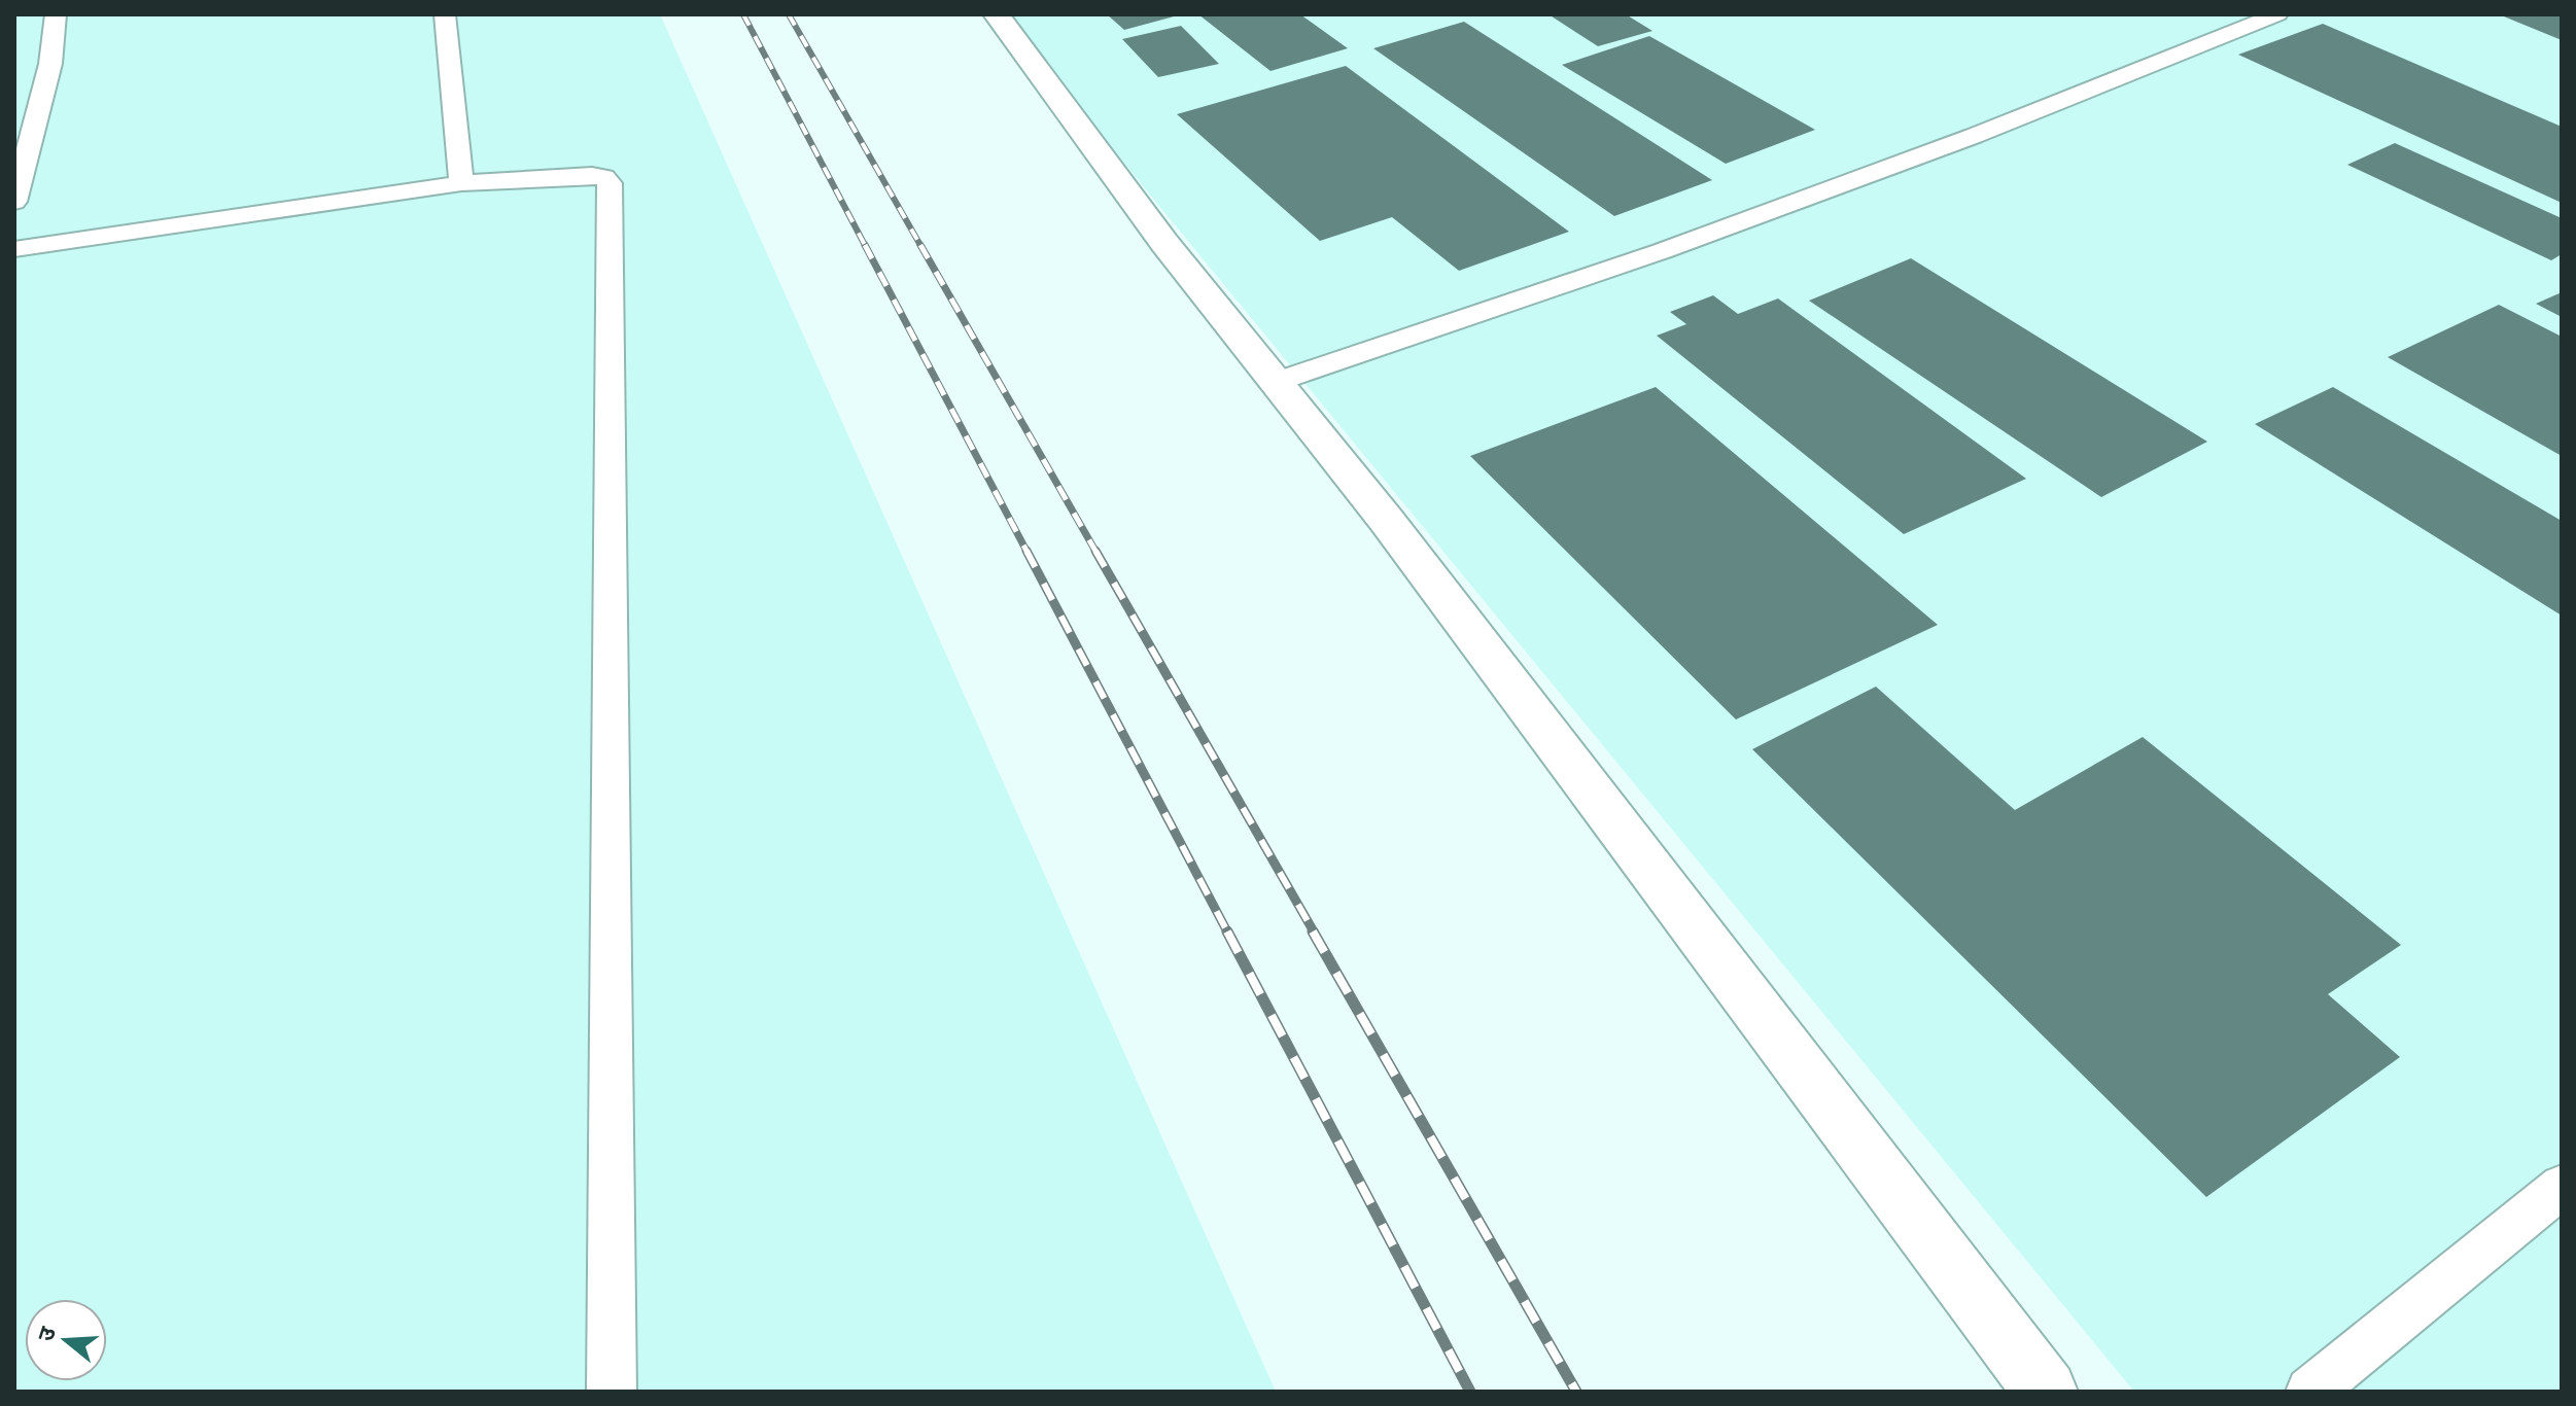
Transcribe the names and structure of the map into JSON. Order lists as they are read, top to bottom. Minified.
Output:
{"north":"left"}
